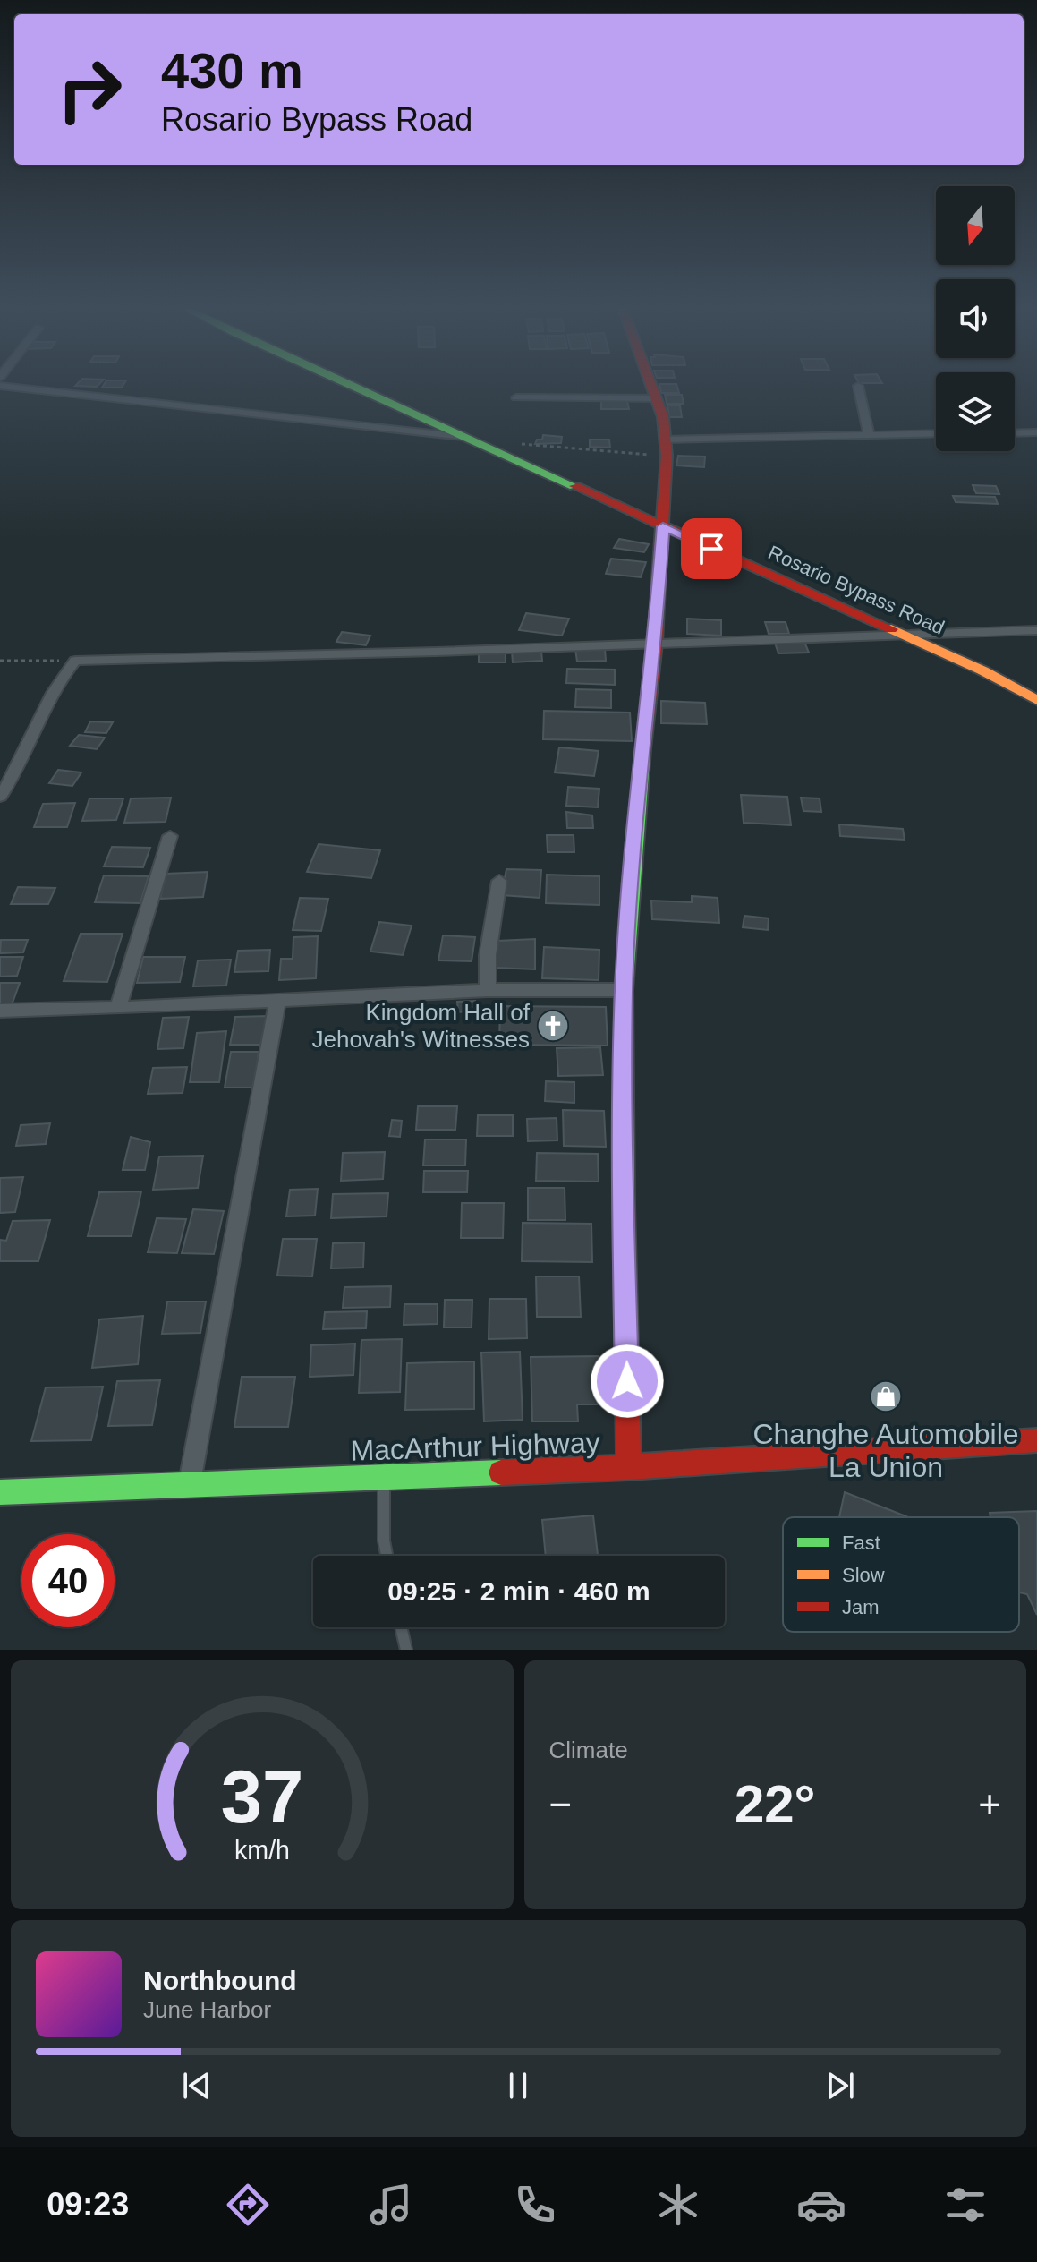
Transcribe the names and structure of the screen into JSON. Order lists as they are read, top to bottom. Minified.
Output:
{"streets":{"main road":["Rosario Bypass Road","MacArthur Highway"]},"places":{"church":["Kingdom Hall of Jehovah's Witnesses"],"shop":["Changhe Automobile La Union"]},"legend":["Fast","Slow","Jam"],"north":"bottom","page":{"turn":["430 m","Rosario Bypass Road"],"limit":"40","trip":"09:25 · 2 min · 460 m","tile":"Climate","heat":["−","22°","+"],"song":["Northbound","June Harbor"],"tabs":"09:23","gauge":["37","km/h"]}}
